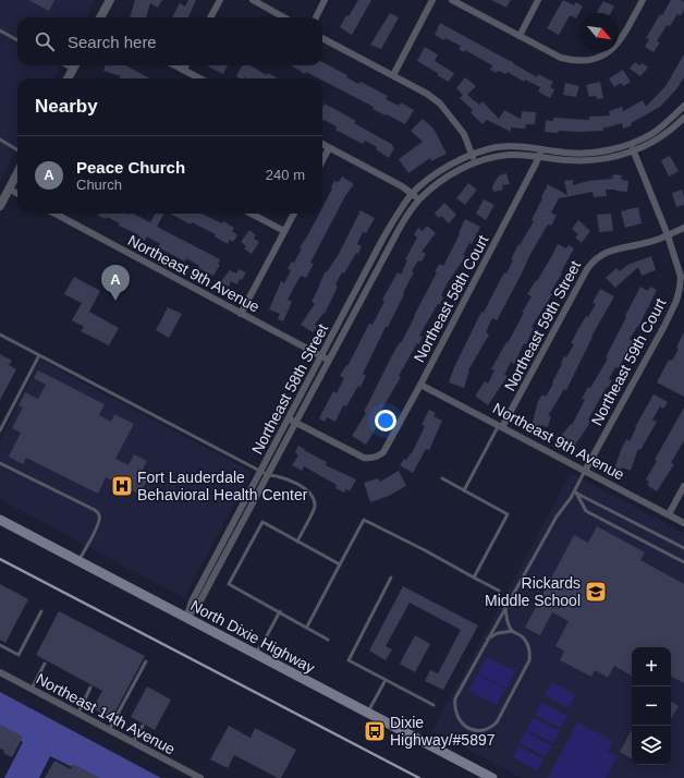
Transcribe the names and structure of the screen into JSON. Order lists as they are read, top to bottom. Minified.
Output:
{"streets":{"main road":["North Dixie Highway"],"street":["Northeast 9th Avenue","Northeast 58th Court","Northeast 59th Street","Northeast 59th Court","Northeast 58th Street","Northeast 14th Avenue"]},"crossings":[["Northeast 9th Avenue","Northeast 58th Court"],["Northeast 9th Avenue","Northeast 59th Street"],["Northeast 9th Avenue","Northeast 59th Court"],["Northeast 9th Avenue","Northeast 58th Street"],["Northeast 58th Court","Northeast 58th Street"],["Northeast 59th Street","Northeast 59th Court"],["Northeast 58th Street","North Dixie Highway"]],"places":{"hospital":["Fort Lauderdale Behavioral Health Center"],"school or university":["Rickards Middle School"],"bus stop":["Dixie Highway/#5897"]},"north":"bottom right","page":{"search":"Search here","heading":"Nearby","list":[{"mark":"A","name":"Peace Church","note":"Church","value":"240 m"}],"pins":"A","map_buttons":["+","−"]}}
